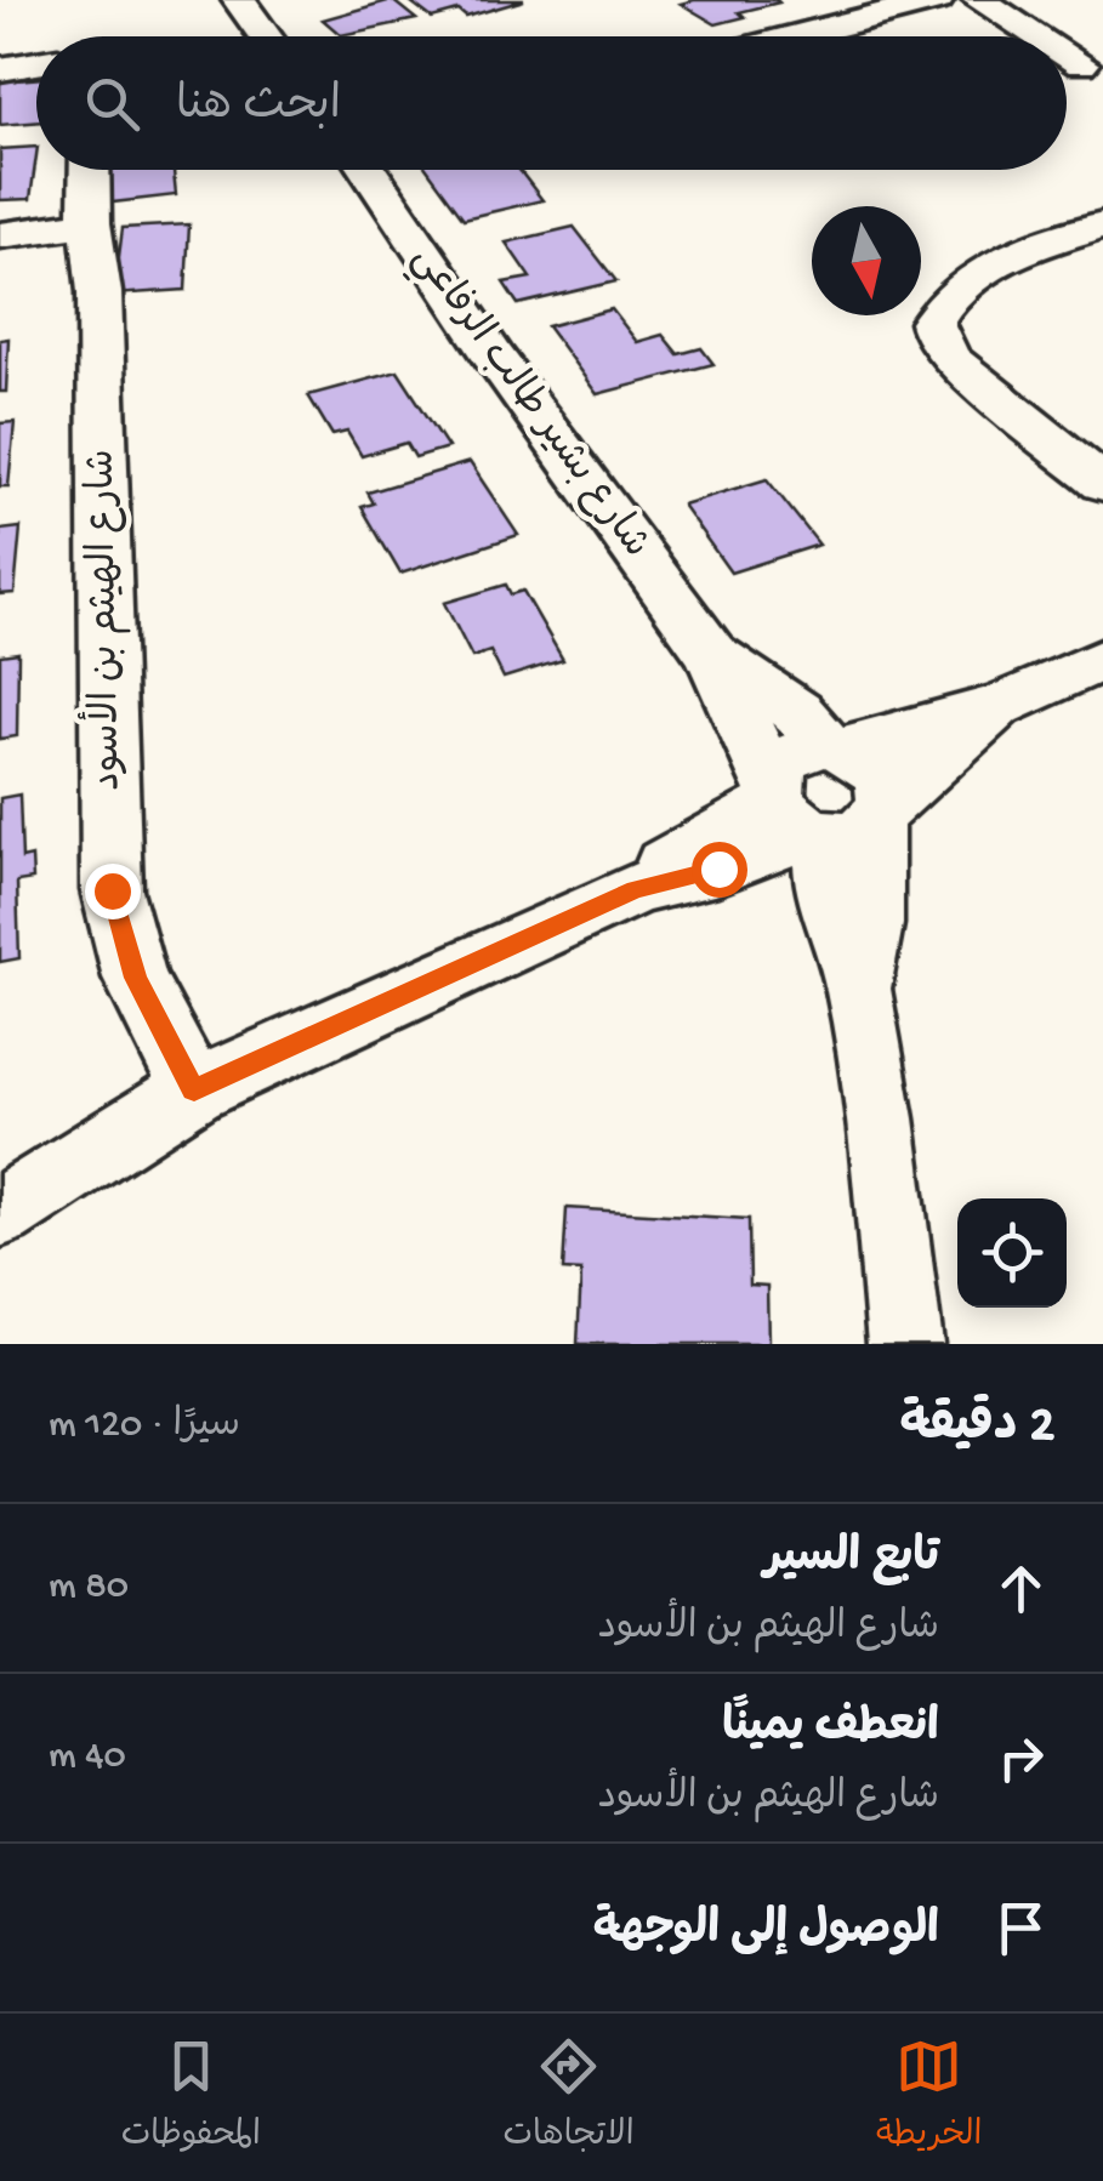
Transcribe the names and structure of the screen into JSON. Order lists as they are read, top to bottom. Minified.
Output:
{"streets":{"street":["شارع بشير طالب الرفاعي","شارع الهيثم بن الأسود"]},"north":"bottom","page":{"search":"ابحث هنا","heading":["2 دقيقة","سيرًا · 120 m"],"list":[["تابع السير","شارع الهيثم بن الأسود","80 m"],["انعطف يمينًا","شارع الهيثم بن الأسود","40 m"],"الوصول إلى الوجهة"],"nav":["الخريطة","الاتجاهات","المحفوظات"]}}
